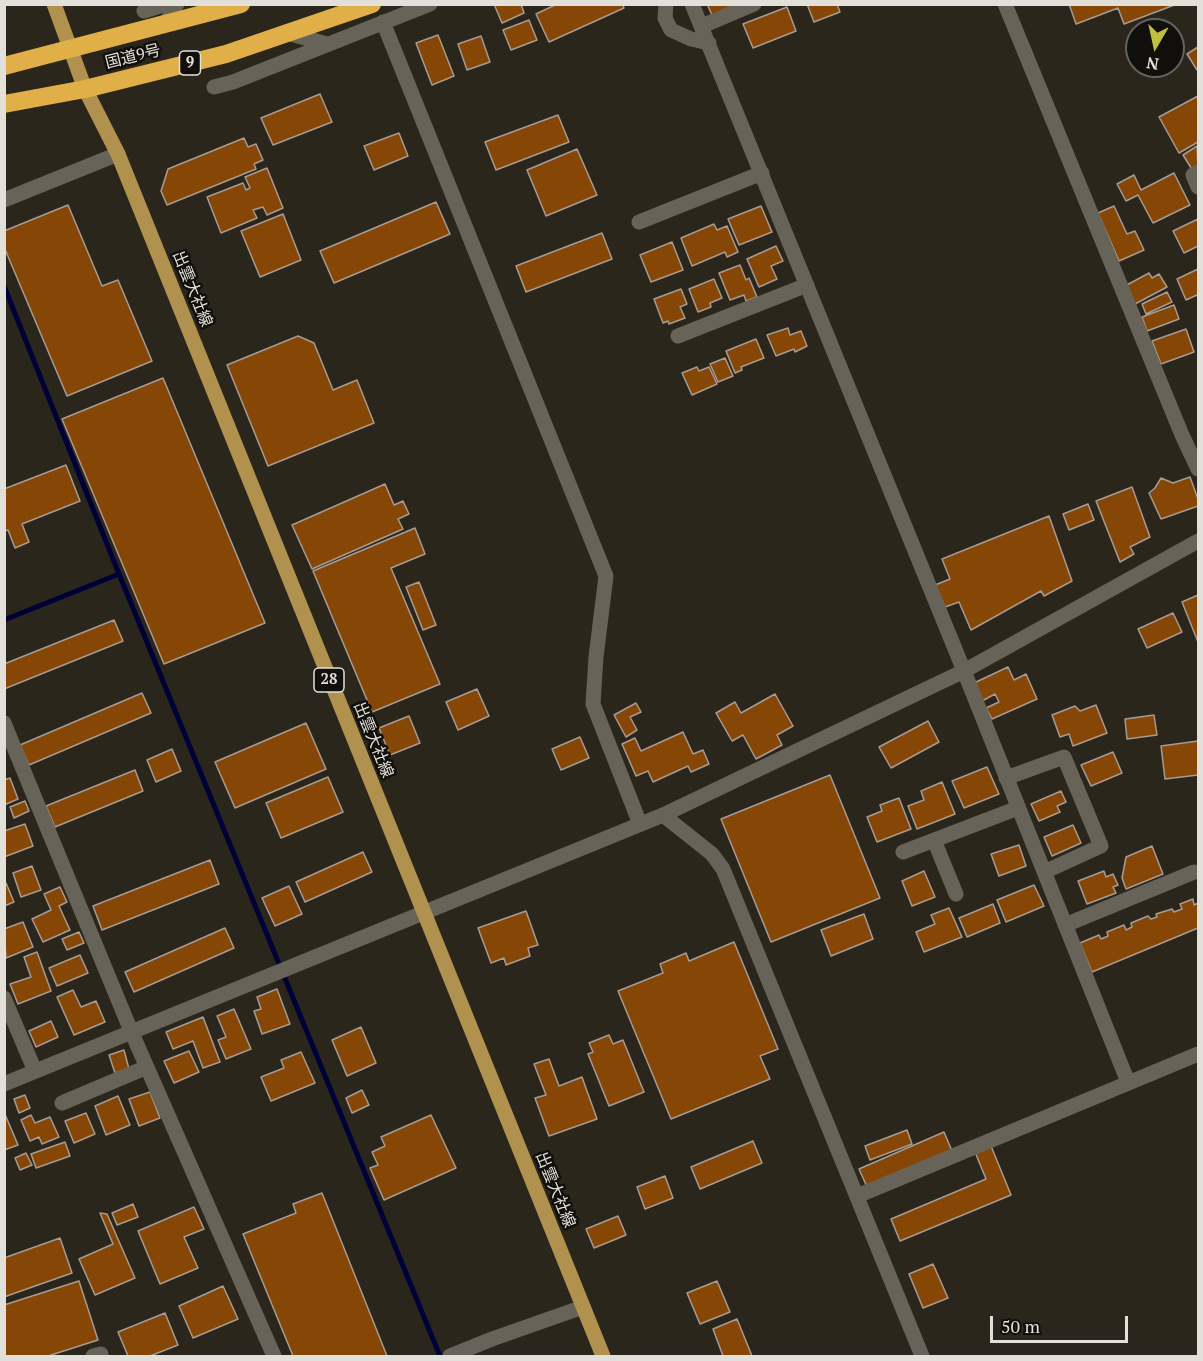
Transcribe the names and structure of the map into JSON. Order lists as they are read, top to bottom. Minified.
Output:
{"streets":{"highway":["国道9号","9"],"main road":["出雲大社線","28"]},"crossings":[["国道9号","出雲大社線"]],"scale_bar":"50 m","north":"bottom"}
